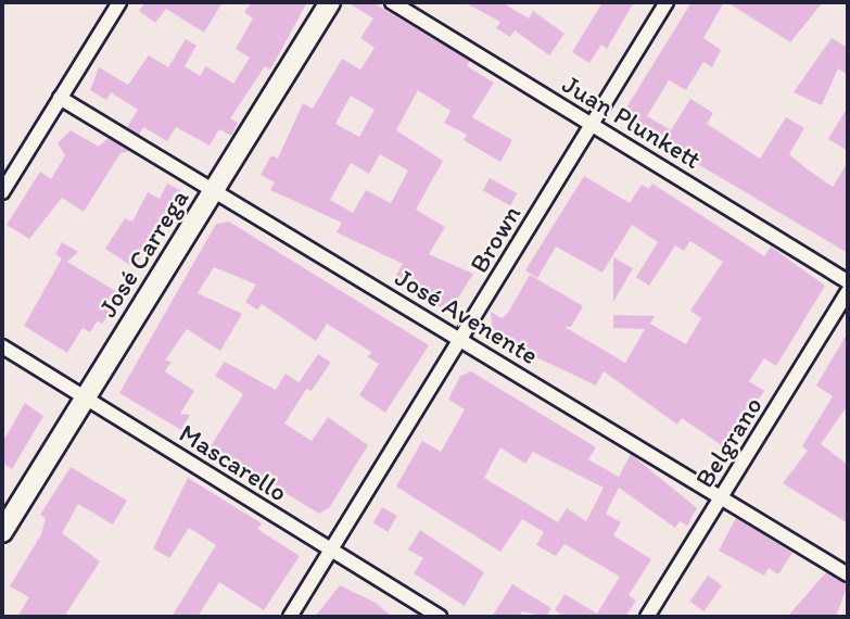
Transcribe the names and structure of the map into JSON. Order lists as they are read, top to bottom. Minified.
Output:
{"streets":{"main road":["José Carrega"],"street":["Juan Plunkett","Brown","José Avenente","Belgrano","Mascarello"]},"crossings":[["Juan Plunkett","Brown"],["Brown","José Avenente"],["Brown","Mascarello"],["José Carrega","José Avenente"],["José Carrega","Mascarello"],["José Avenente","Belgrano"]]}
